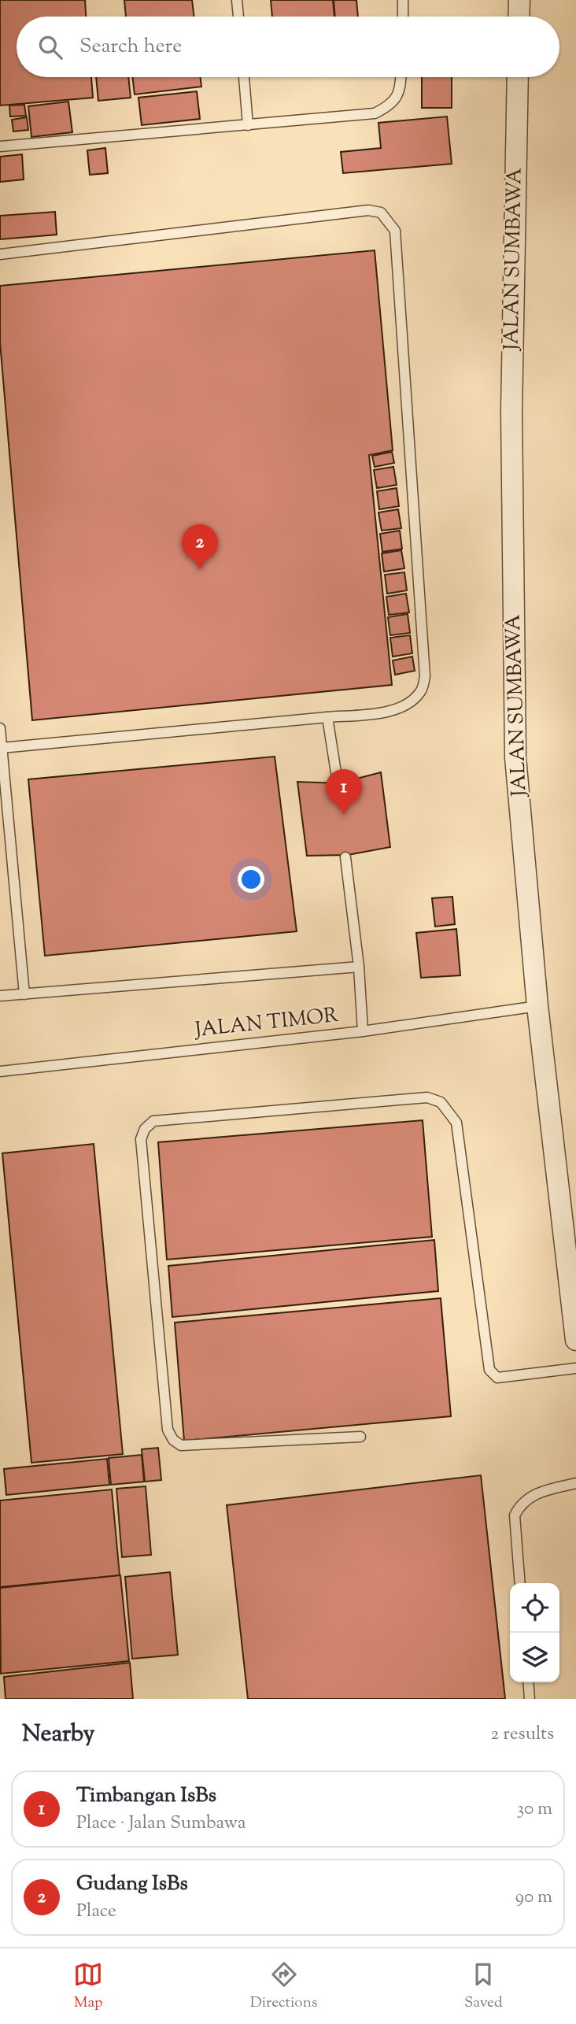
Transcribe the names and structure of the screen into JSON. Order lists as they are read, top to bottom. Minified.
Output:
{"streets":{"street":["JALAN SUMBAWA"],"lane":["JALAN TIMOR"]},"crossings":[["JALAN SUMBAWA","JALAN TIMOR"]],"page":{"search":"Search here","pins":["2","1"],"heading":["Nearby","2 results"],"list":[{"mark":"1","name":"Timbangan IsBs","note":"Place · Jalan Sumbawa","value":"30 m"},{"mark":"2","name":"Gudang IsBs","note":"Place","value":"90 m"}],"nav":["Map","Directions","Saved"]}}
